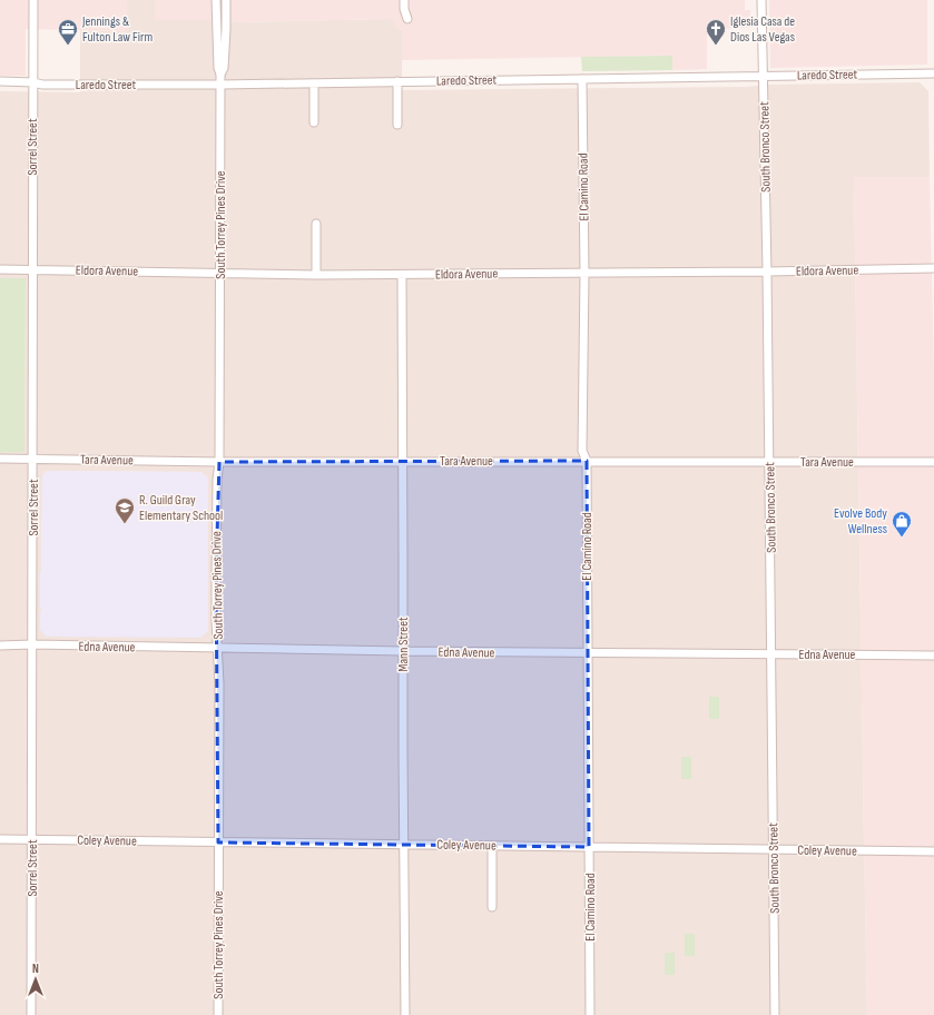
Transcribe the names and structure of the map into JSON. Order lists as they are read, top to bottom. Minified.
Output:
{"streets":{"street":["Laredo Street","Sorrel Street","South Bronco Street","El Camino Road","South Torrey Pines Drive","Eldora Avenue","Tara Avenue","Mann Street","Edna Avenue","Coley Avenue"]},"crossings":[["Laredo Street","Sorrel Street"],["Laredo Street","South Bronco Street"],["Laredo Street","El Camino Road"],["Laredo Street","South Torrey Pines Drive"],["Sorrel Street","Eldora Avenue"],["Sorrel Street","Tara Avenue"],["Sorrel Street","Edna Avenue"],["Sorrel Street","Coley Avenue"],["South Bronco Street","Eldora Avenue"],["South Bronco Street","Tara Avenue"],["South Bronco Street","Edna Avenue"],["South Bronco Street","Coley Avenue"],["El Camino Road","Eldora Avenue"],["El Camino Road","Tara Avenue"],["El Camino Road","Edna Avenue"],["El Camino Road","Coley Avenue"],["South Torrey Pines Drive","Eldora Avenue"],["South Torrey Pines Drive","Tara Avenue"],["South Torrey Pines Drive","Edna Avenue"],["South Torrey Pines Drive","Coley Avenue"],["Eldora Avenue","Mann Street"],["Tara Avenue","Mann Street"],["Mann Street","Edna Avenue"],["Mann Street","Coley Avenue"]],"places":{"office":["Jennings & Fulton Law Firm"],"church":["Iglesia Casa de Dios Las Vegas"],"school or university":["R. Guild Gray Elementary School"],"shop":["Evolve Body Wellness"]},"north":"top"}
